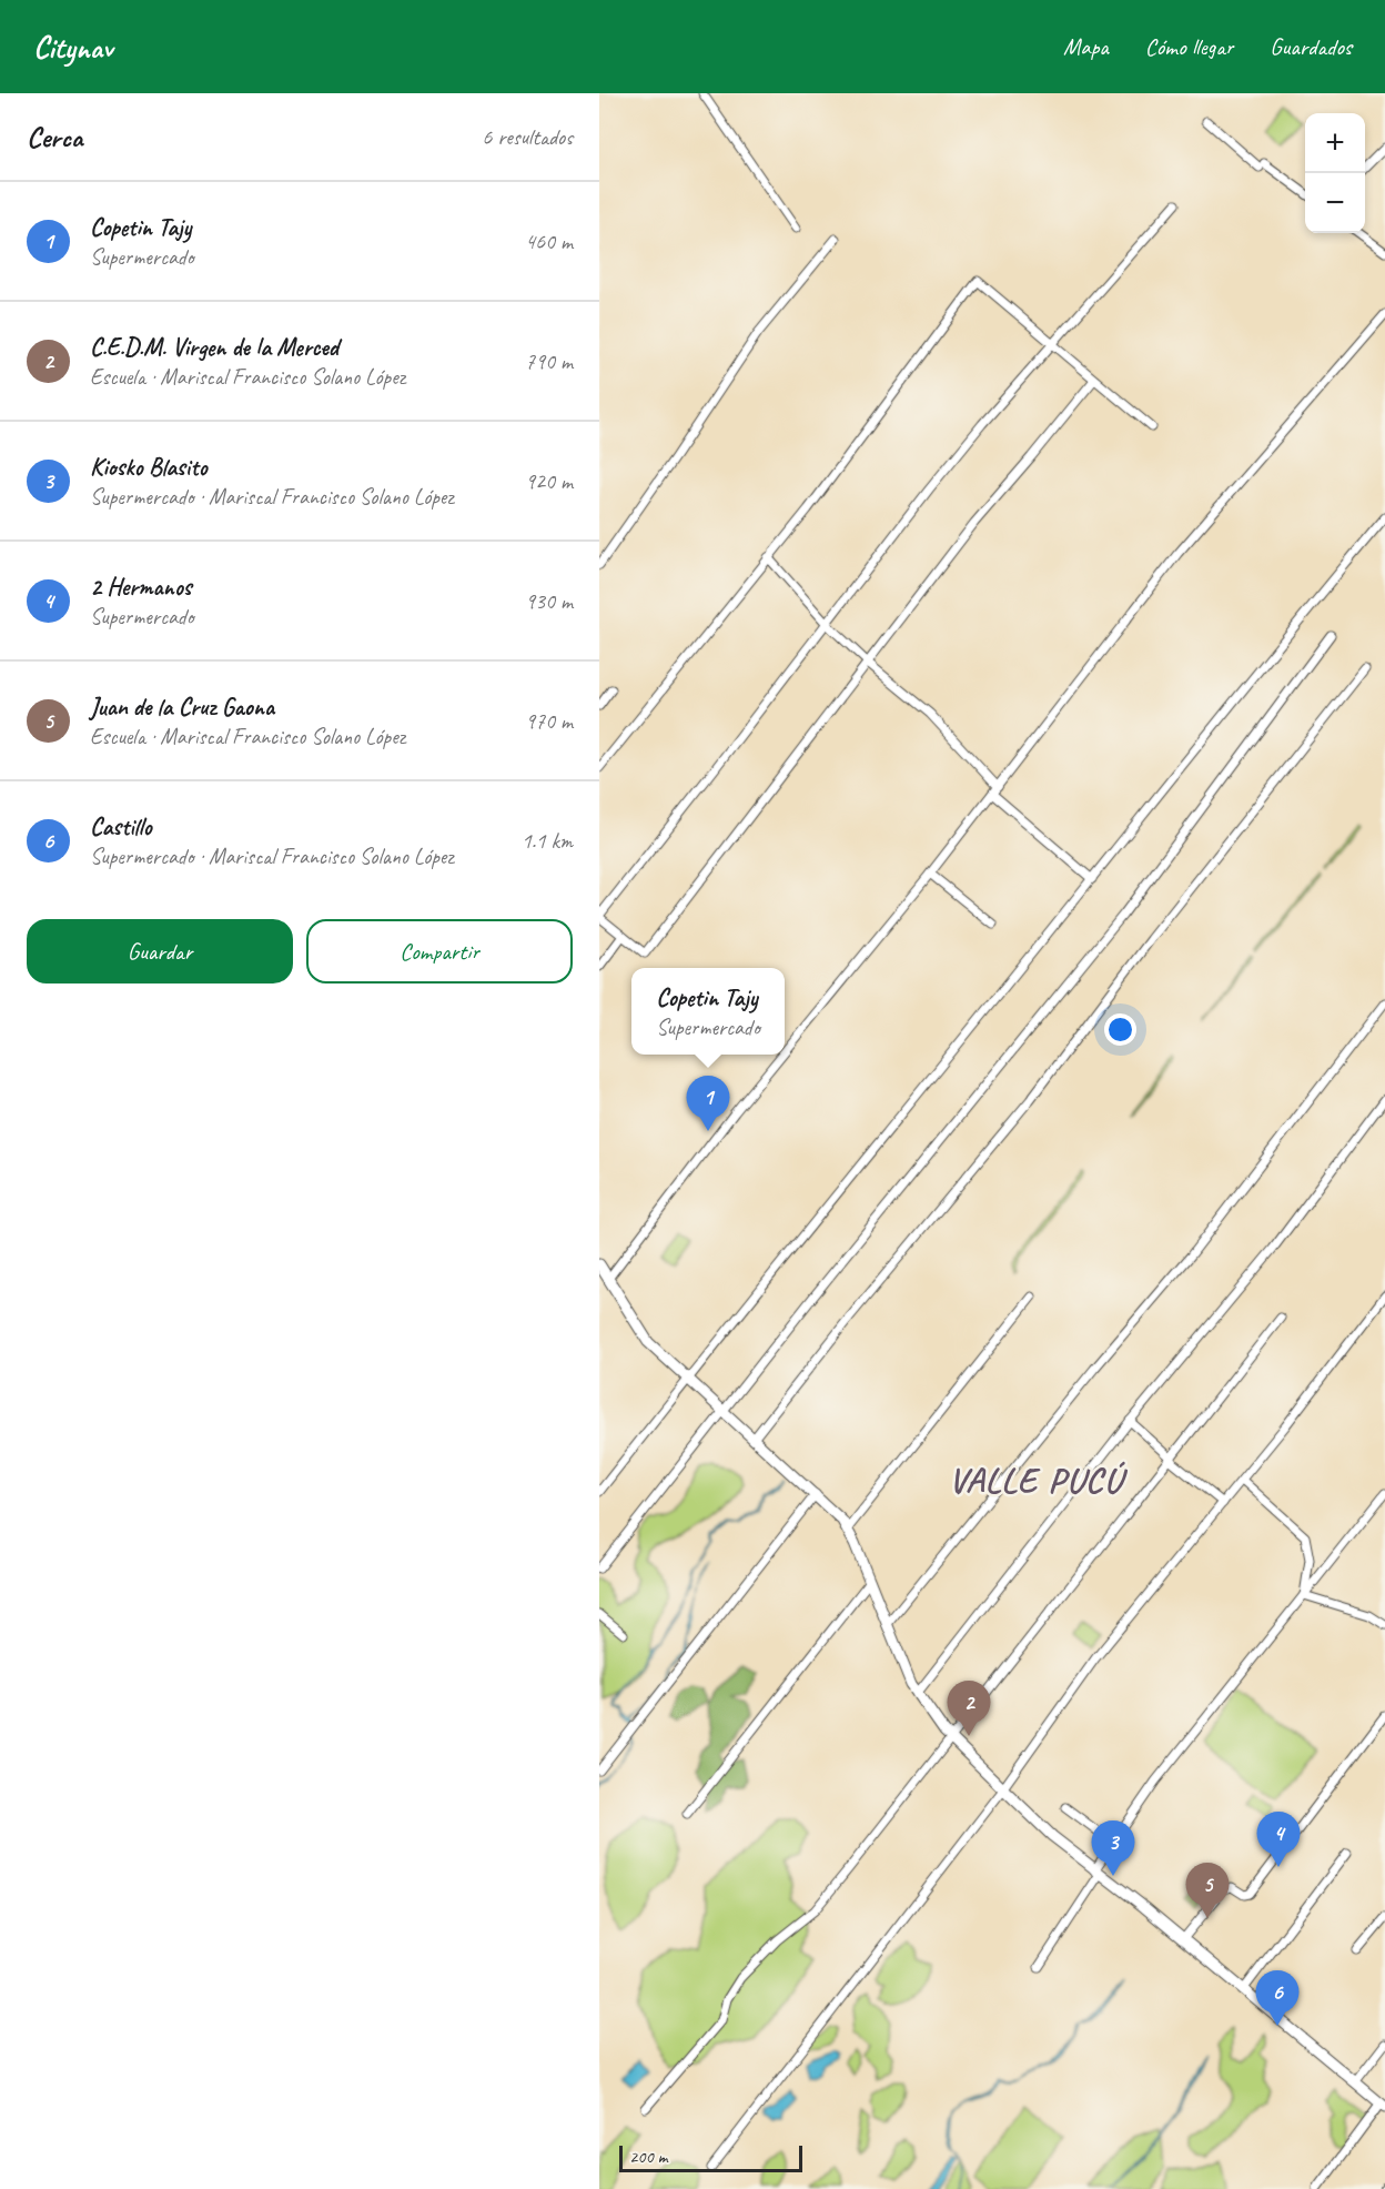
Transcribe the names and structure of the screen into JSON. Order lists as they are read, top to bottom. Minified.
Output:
{"districts":["VALLE PUCÚ"],"scale_bar":"200 m","page":{"header":"Citynav","nav":["Mapa","Cómo llegar","Guardados"],"heading":["Cerca","6 resultados"],"map_buttons":["+","−"],"list":[{"mark":"1","name":"Copetin Tajy","note":"Supermercado","value":"460 m"},{"mark":"2","name":"C.E.D.M. Virgen de la Merced","note":"Escuela · Mariscal Francisco Solano López","value":"790 m"},{"mark":"3","name":"Kiosko Blasito","note":"Supermercado · Mariscal Francisco Solano López","value":"920 m"},{"mark":"4","name":"2 Hermanos","note":"Supermercado","value":"930 m"},{"mark":"5","name":"Juan de la Cruz Gaona","note":"Escuela · Mariscal Francisco Solano López","value":"970 m"},{"mark":"6","name":"Castillo","note":"Supermercado · Mariscal Francisco Solano López","value":"1.1 km"}],"buttons":["Guardar","Compartir"],"popup":["Copetin Tajy","Supermercado"],"pins":["1","2","4","3","5","6"],"scale":"200 m"}}
